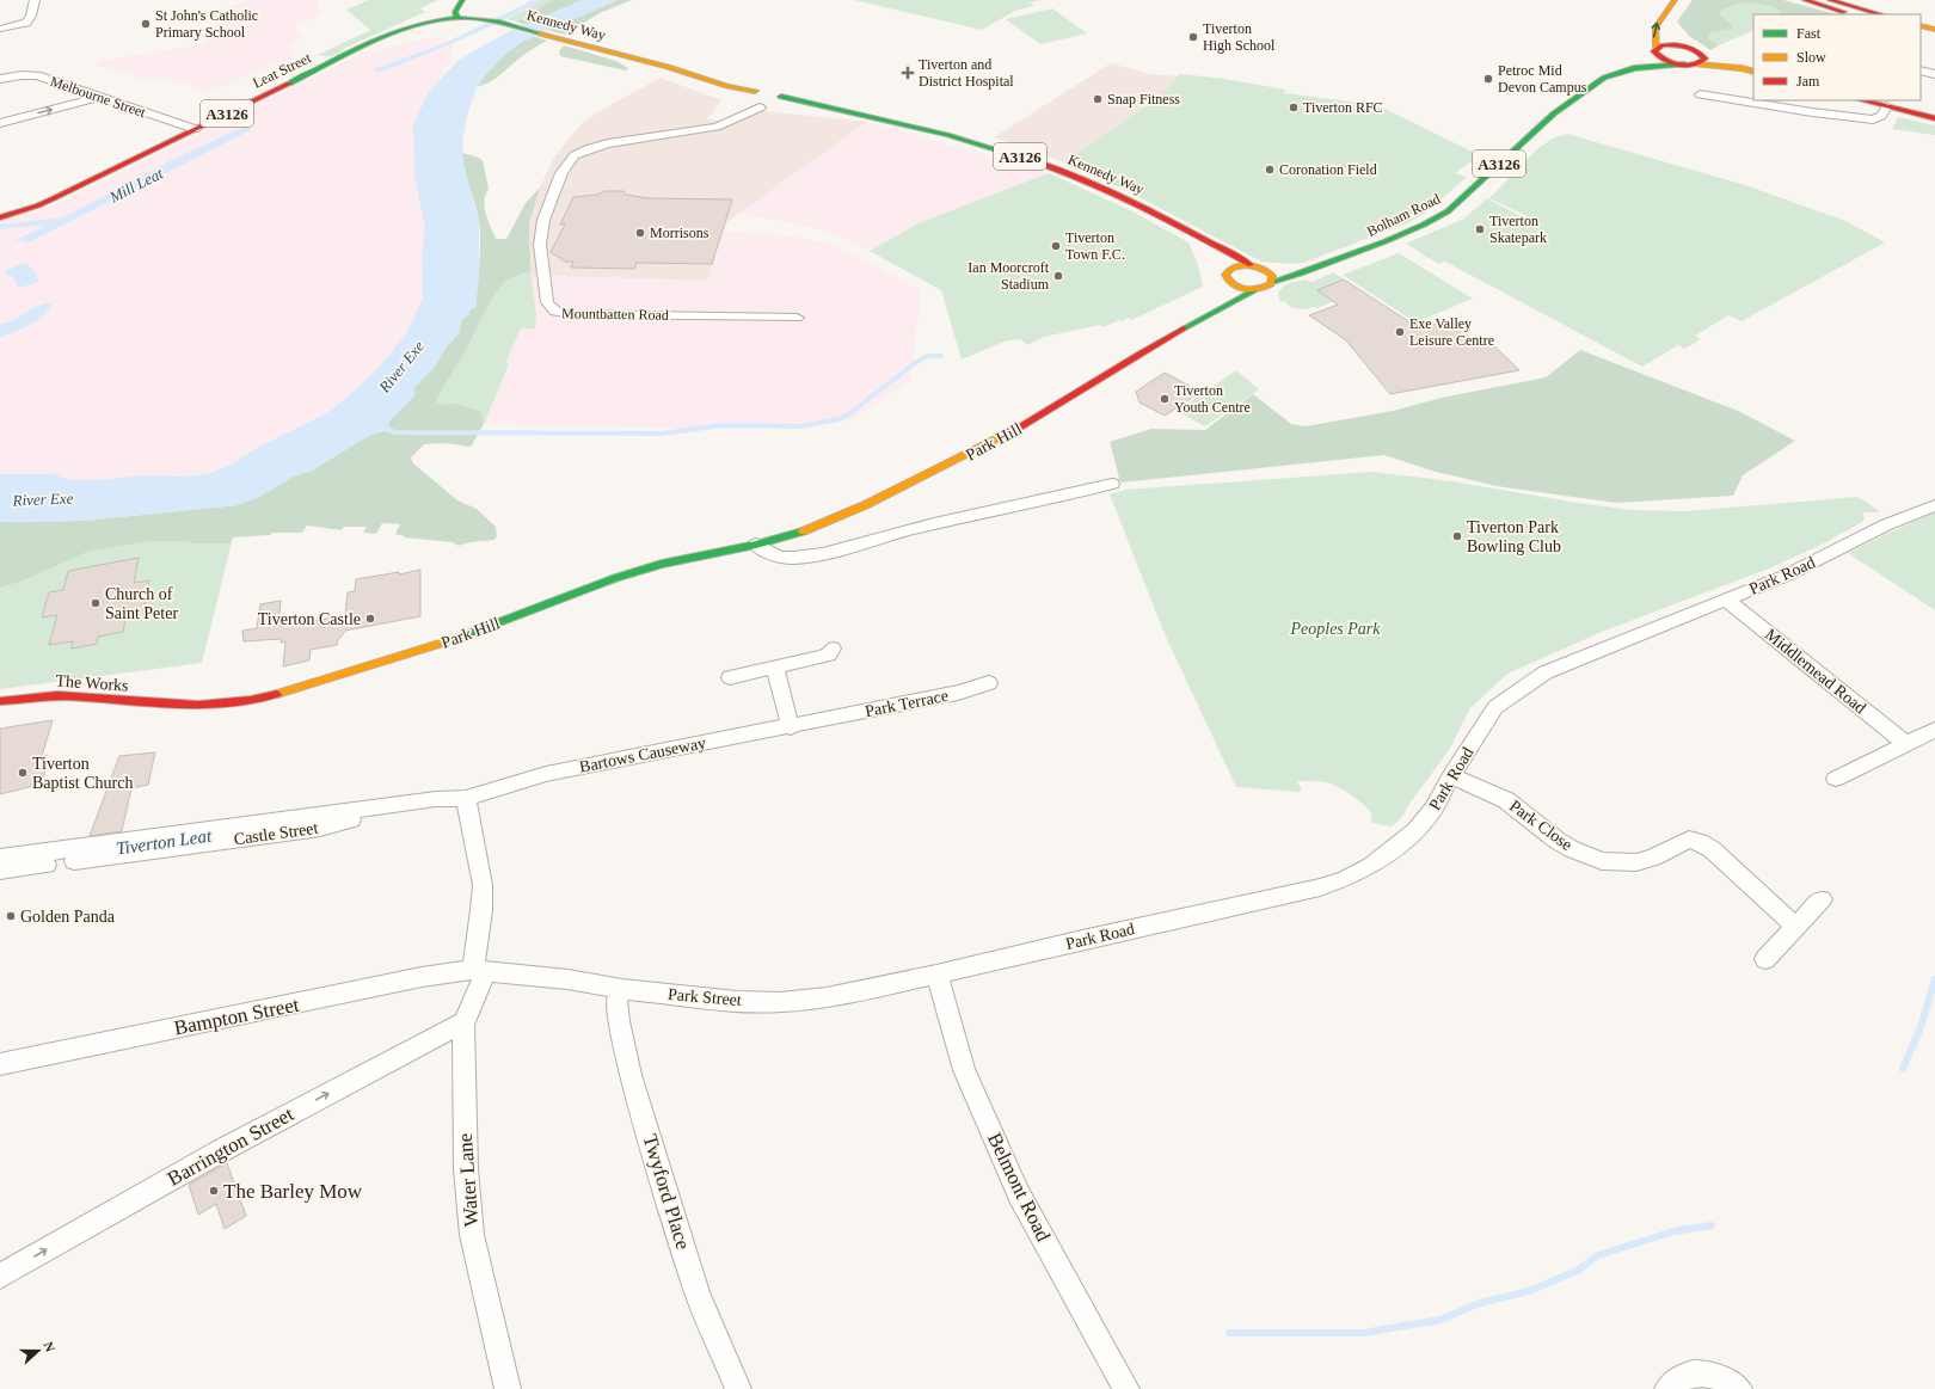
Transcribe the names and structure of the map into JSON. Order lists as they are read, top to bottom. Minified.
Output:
{"streets":{"main road":["Kennedy Way","Leat Street","A3126","Bolham Road","Park Hill","The Works"],"street":["Melbourne Street","Mountbatten Road","Park Road","Middlemead Road","Park Terrace","Bartows Causeway","Park Close","Castle Street","Park Street","Bampton Street","Barrington Street","Water Lane","Belmont Road","Twyford Place"]},"crossings":[["Kennedy Way","Leat Street"],["Kennedy Way","A3126"],["Kennedy Way","Bolham Road"],["Kennedy Way","Mountbatten Road"],["Leat Street","Melbourne Street"],["A3126","Mountbatten Road"],["Bolham Road","Park Hill"],["Park Hill","The Works"],["Park Road","Middlemead Road"],["Park Road","Park Close"],["Park Road","Park Street"],["Park Road","Belmont Road"],["Park Terrace","Bartows Causeway"],["Bartows Causeway","Castle Street"],["Bartows Causeway","Water Lane"],["Castle Street","Water Lane"],["Park Street","Bampton Street"],["Park Street","Water Lane"],["Park Street","Belmont Road"],["Park Street","Twyford Place"],["Bampton Street","Water Lane"],["Barrington Street","Water Lane"]],"one_way":["Barrington Street"],"water":["Mill Leat","River Exe","Tiverton Leat"],"parks":["Peoples Park"],"places":{"other":["St John's Catholic Primary School","Tiverton High School","Petroc Mid Devon Campus","Snap Fitness","Tiverton RFC","Coronation Field","Tiverton Skatepark","Morrisons","Tiverton Town F.C.","Ian Moorcroft Stadium","Exe Valley Leisure Centre","Tiverton Youth Centre","Tiverton Park Bowling Club","Church of Saint Peter","Tiverton Castle","Tiverton Baptist Church","Golden Panda","The Barley Mow"],"health":["Tiverton and District Hospital"]},"legend":["Fast","Slow","Jam"],"north":"right"}
